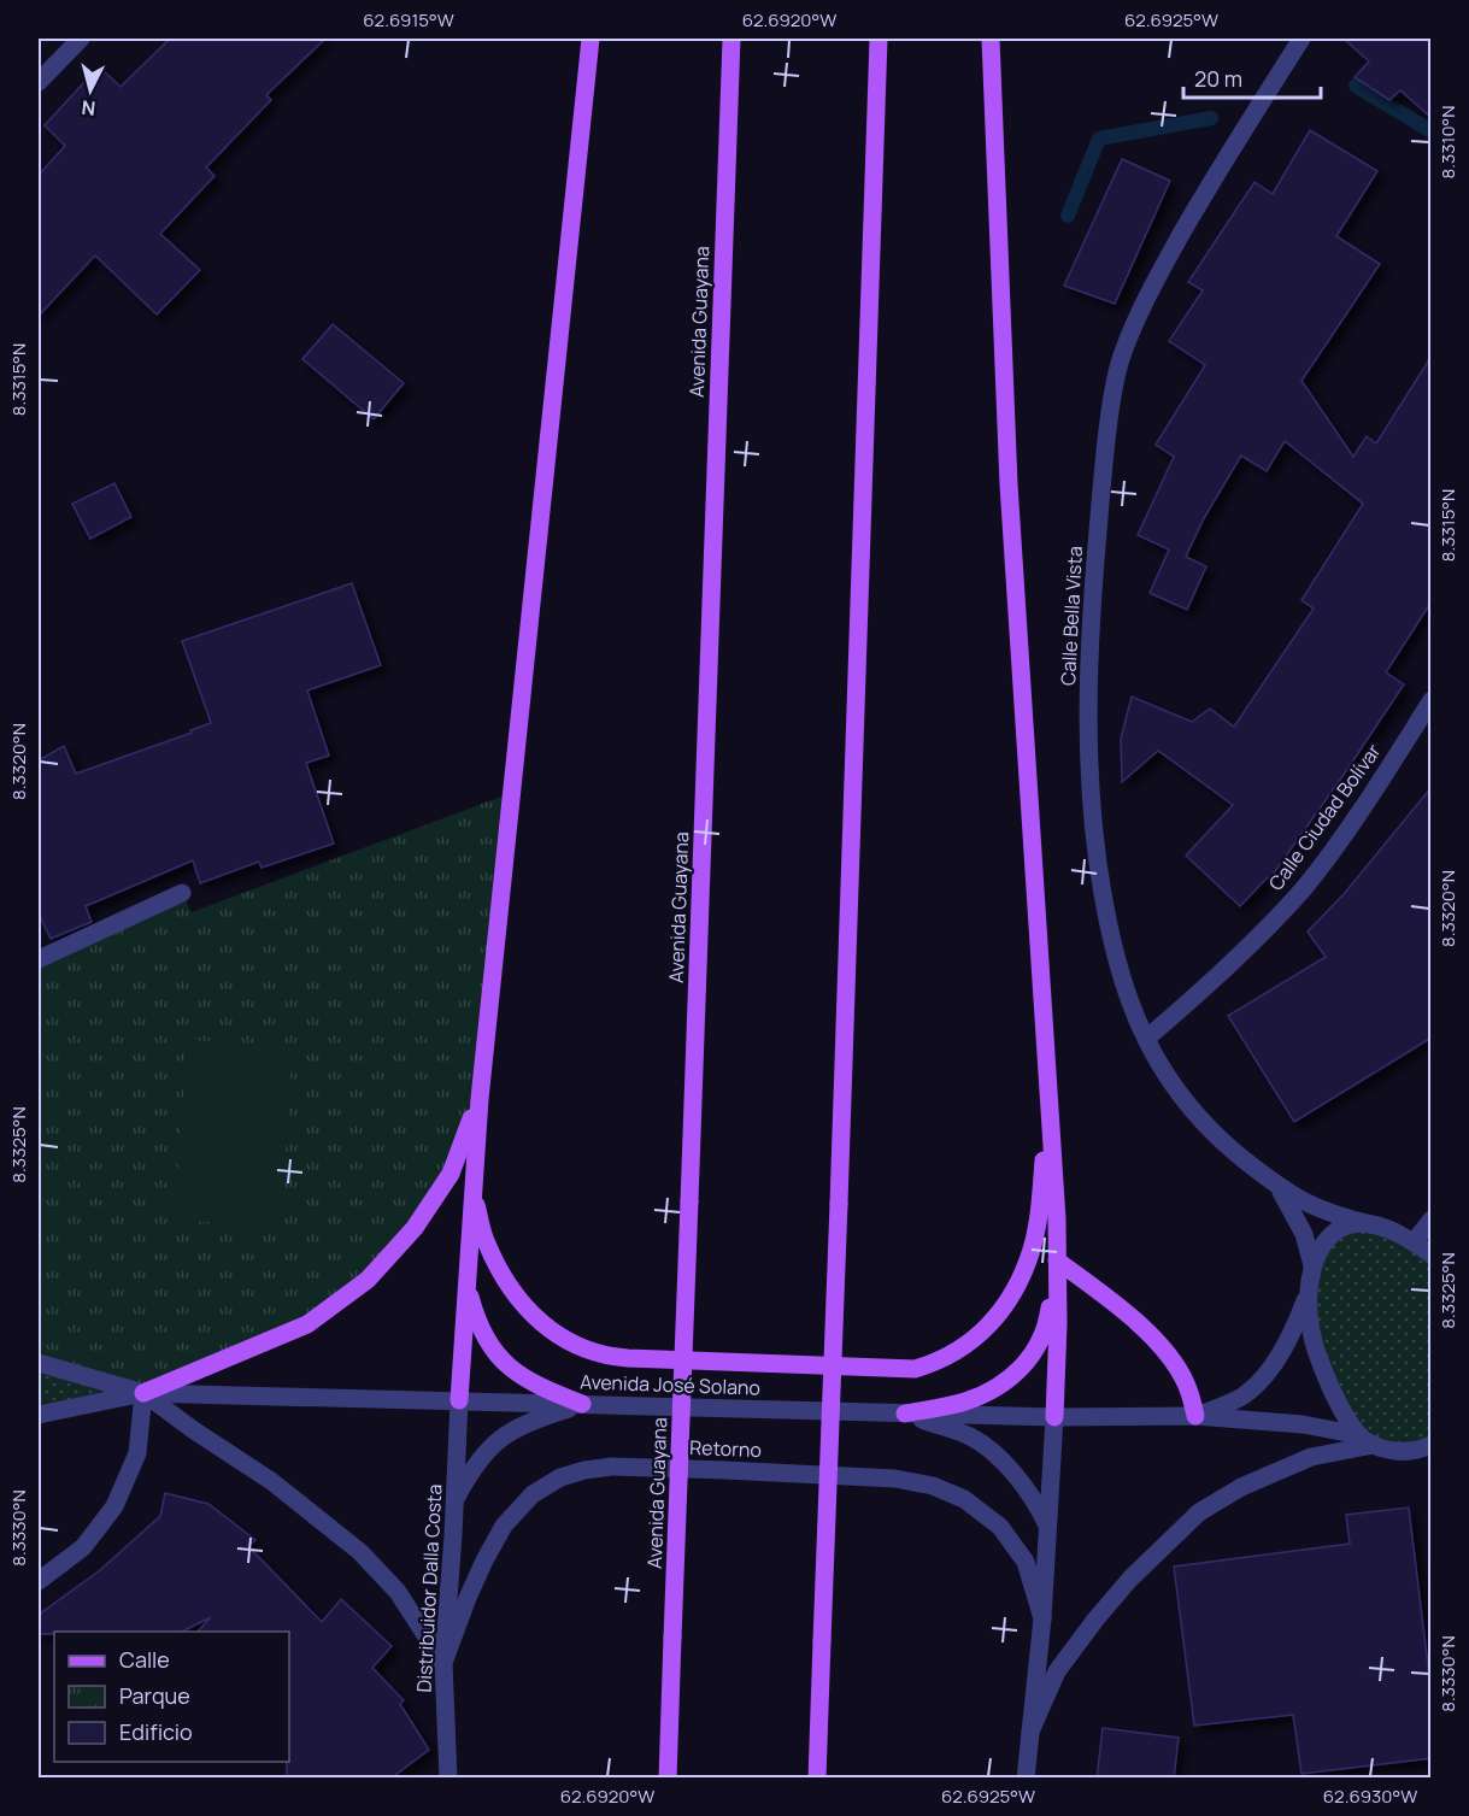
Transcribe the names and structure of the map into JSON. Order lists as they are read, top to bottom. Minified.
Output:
{"streets":{"main road":["Avenida Guayana"],"street":["Calle Bella Vista","Calle Ciudad Bolívar","Avenida José Solano","Retorno","Distribuidor Dalla Costa"]},"crossings":[["Calle Bella Vista","Calle Ciudad Bolívar"],["Avenida José Solano","Distribuidor Dalla Costa"],["Retorno","Distribuidor Dalla Costa"]],"legend":["Calle","Parque","Edificio"],"scale_bar":"20 m","north":"bottom","coordinates":["62.6915°W","62.6920°W","62.6925°W","8.3310°N","8.3315°N","8.3320°N","8.3325°N","8.3330°N","62.6930°W"]}
